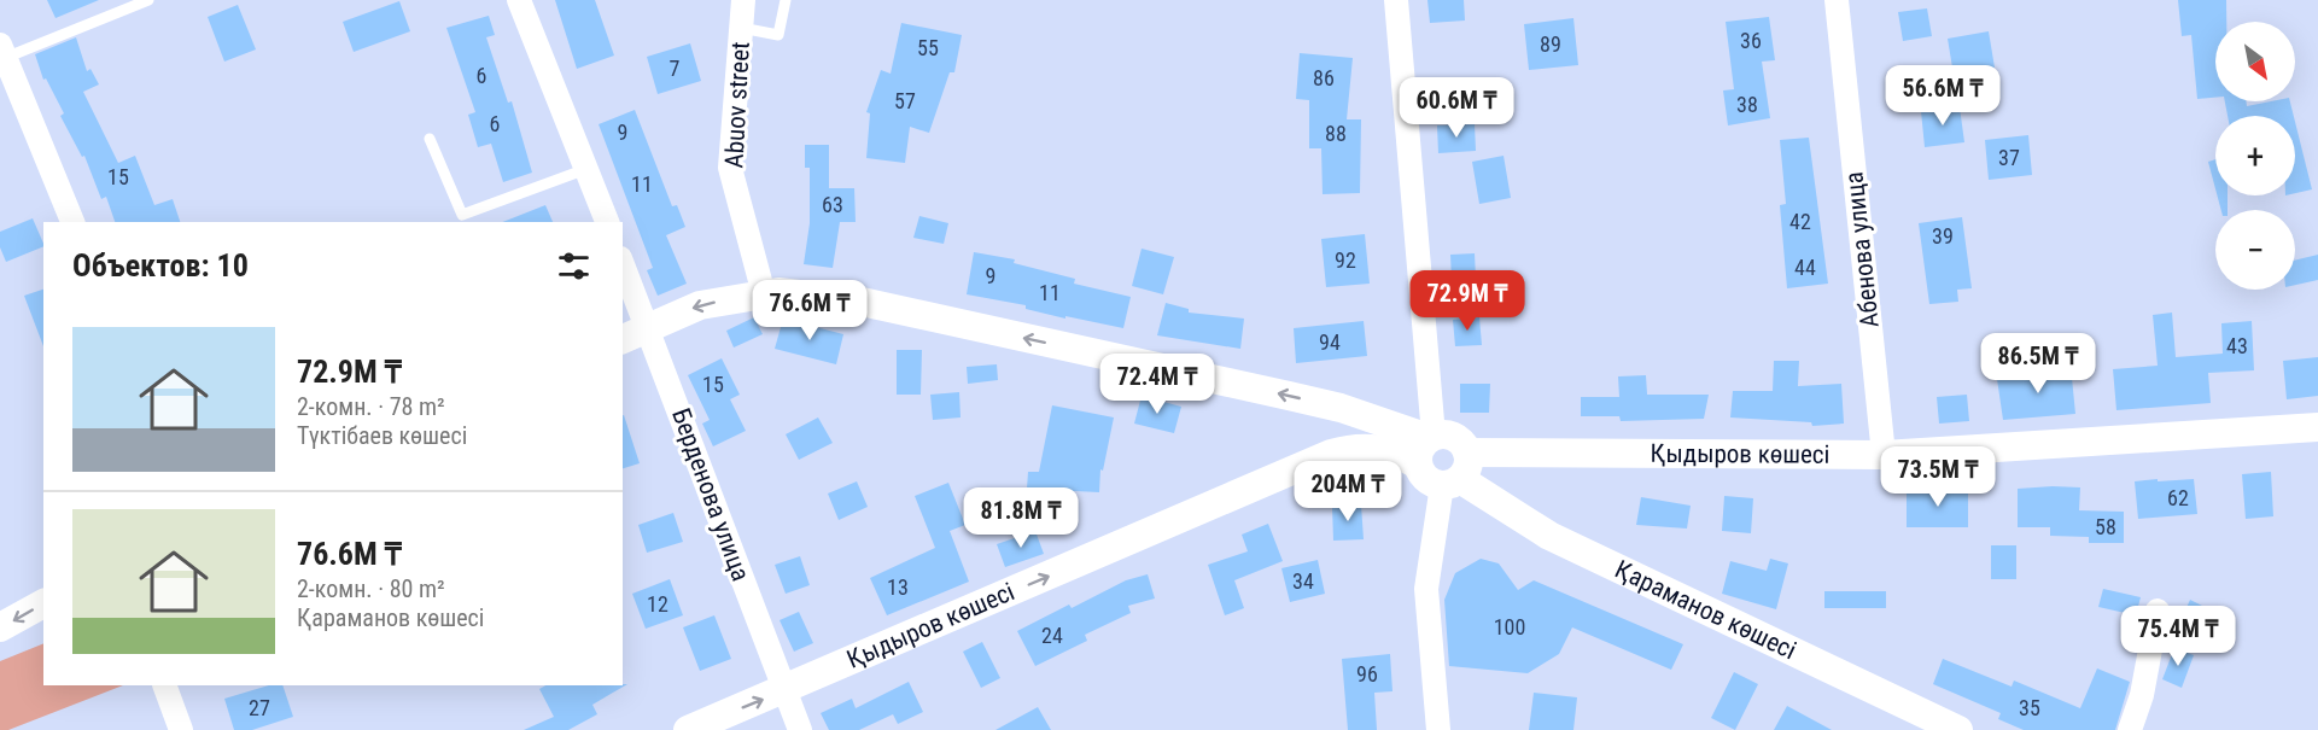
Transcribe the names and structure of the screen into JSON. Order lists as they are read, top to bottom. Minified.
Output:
{"streets":{"street":["Abuov street","Абенова улица","Қыдыров көшесі","Берденова улица","Қараманов көшесі"]},"crossings":[["Абенова улица","Қыдыров көшесі"],["Қыдыров көшесі","Берденова улица"],["Қыдыров көшесі","Қараманов көшесі"]],"one_way":["Қыдыров көшесі"],"house_numbers":["36","89","55","7","6","86","57","38","6","9","88","37","15","11","63","42","39","92","44","9","11","94","43","15","62","58","34","13","12","100","24","96","27","35"],"north":"bottom right","page":{"map_buttons":["+","−"],"price":["56.6M ₸","60.6M ₸","72.9M ₸","76.6M ₸","86.5M ₸","72.4M ₸","73.5M ₸","204M ₸","81.8M ₸","75.4M ₸"],"heading":"Объектов: 10","list":[{"name":"72.9M ₸","note":"2-комн. · 78 m² · Түктібаев көшесі"},{"name":"76.6M ₸","note":"2-комн. · 80 m² · Қараманов көшесі"}]}}
